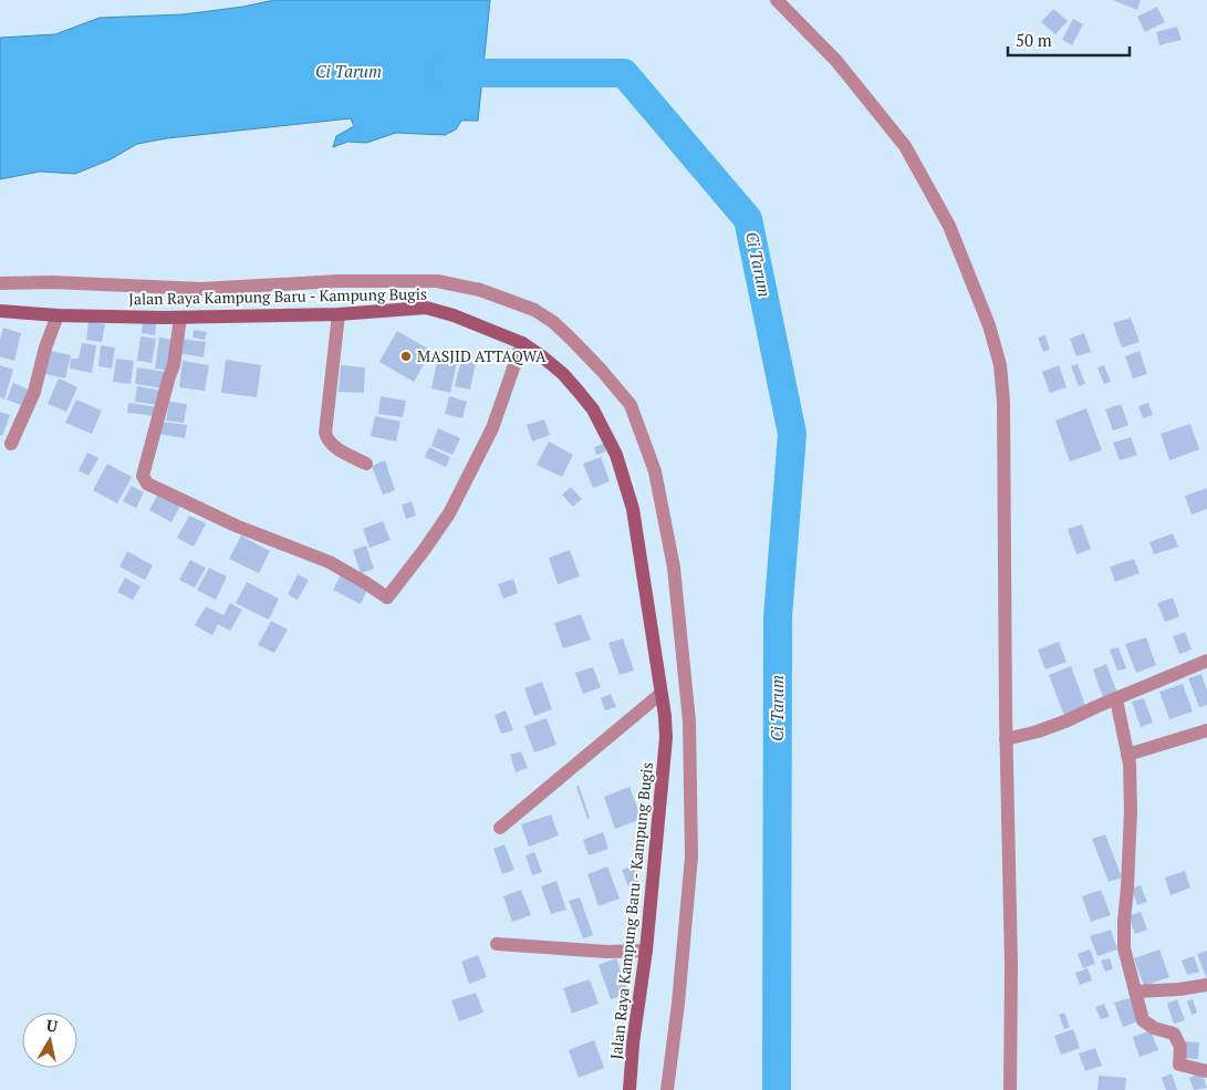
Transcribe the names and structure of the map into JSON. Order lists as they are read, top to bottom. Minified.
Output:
{"streets":{"street":["Jalan Raya Kampung Baru - Kampung Bugis"]},"water":["Ci Tarum"],"places":["MASJID ATTAQWA"],"scale_bar":"50 m","north":"top"}
